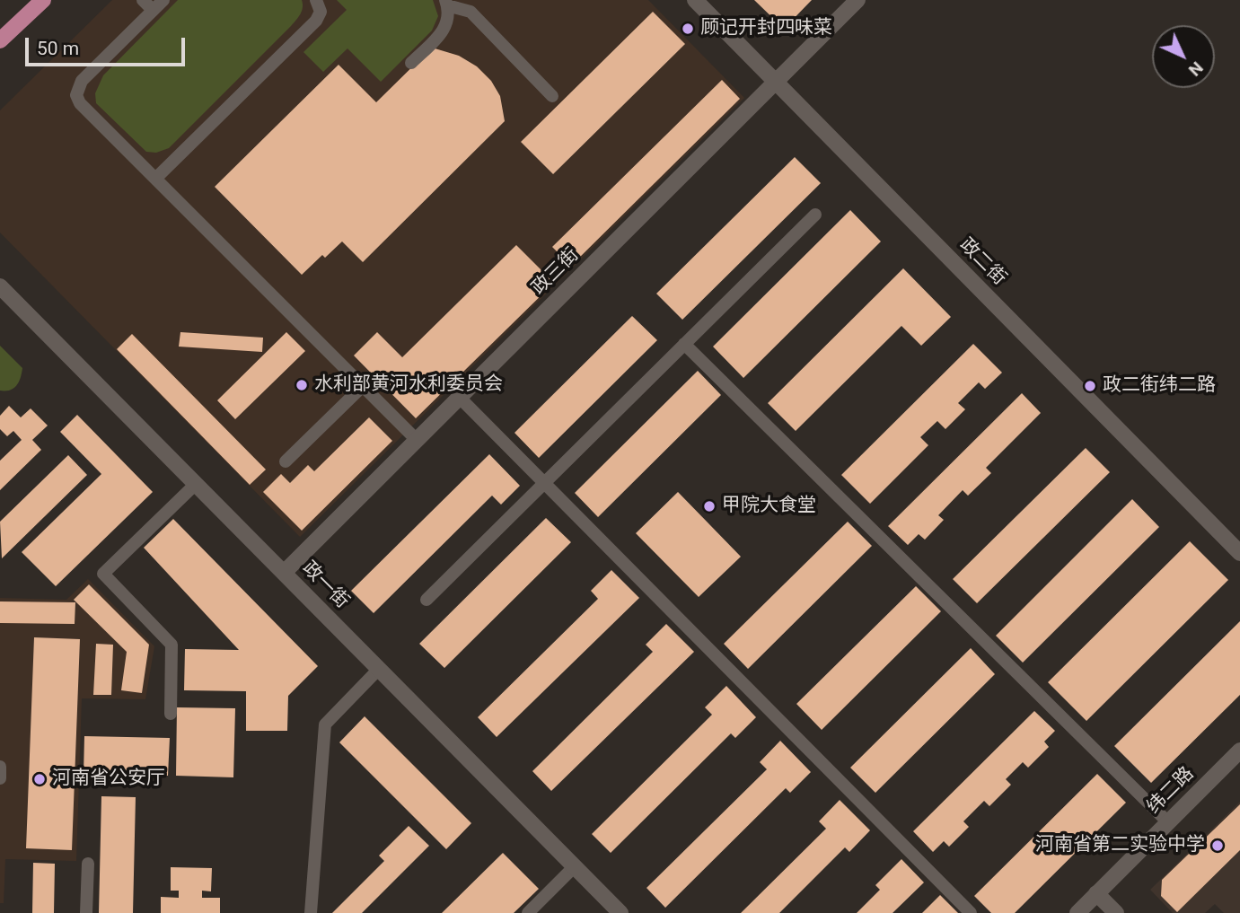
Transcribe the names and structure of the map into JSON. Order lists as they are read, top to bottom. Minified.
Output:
{"streets":{"street":["政二街","政三街","政一街","纬二路"]},"crossings":[["政二街","政三街"],["政三街","政一街"]],"places":["顾记开封四味菜","水利部黄河水利委员会","政二街纬二路","甲院大食堂","河南省公安厅","河南省第二实验中学"],"scale_bar":"50 m","north":"bottom right"}
